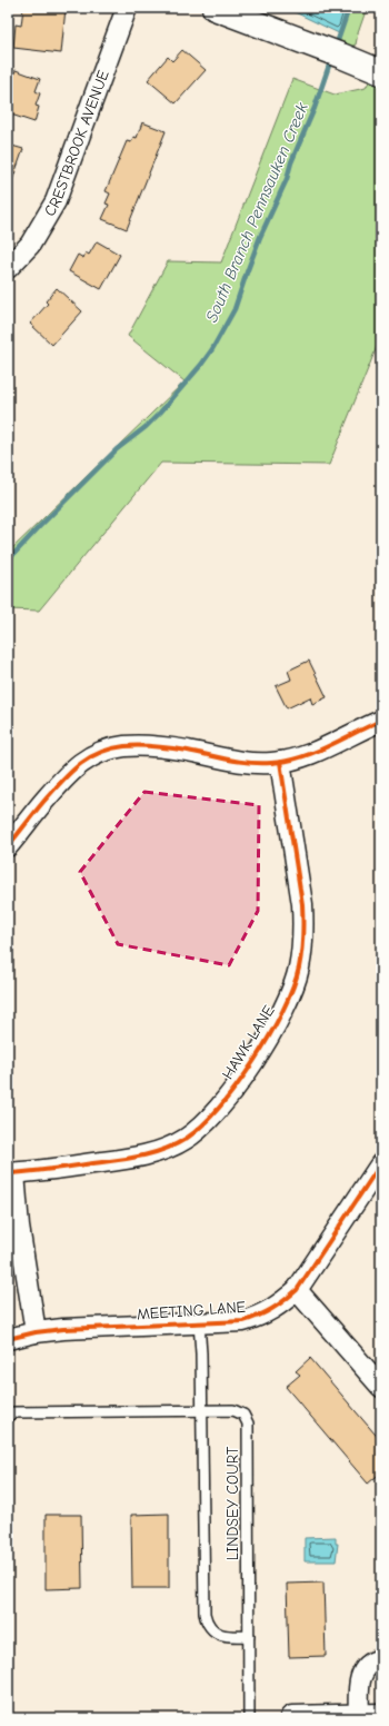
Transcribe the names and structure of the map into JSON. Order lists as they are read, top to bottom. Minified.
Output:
{"streets":{"street":["CRESTBROOK AVENUE","HAWK LANE","MEETING LANE"],"lane":["LINDSEY COURT"]},"crossings":[["HAWK LANE","MEETING LANE"],["MEETING LANE","LINDSEY COURT"]],"water":["South Branch Pennsauken Creek"]}
